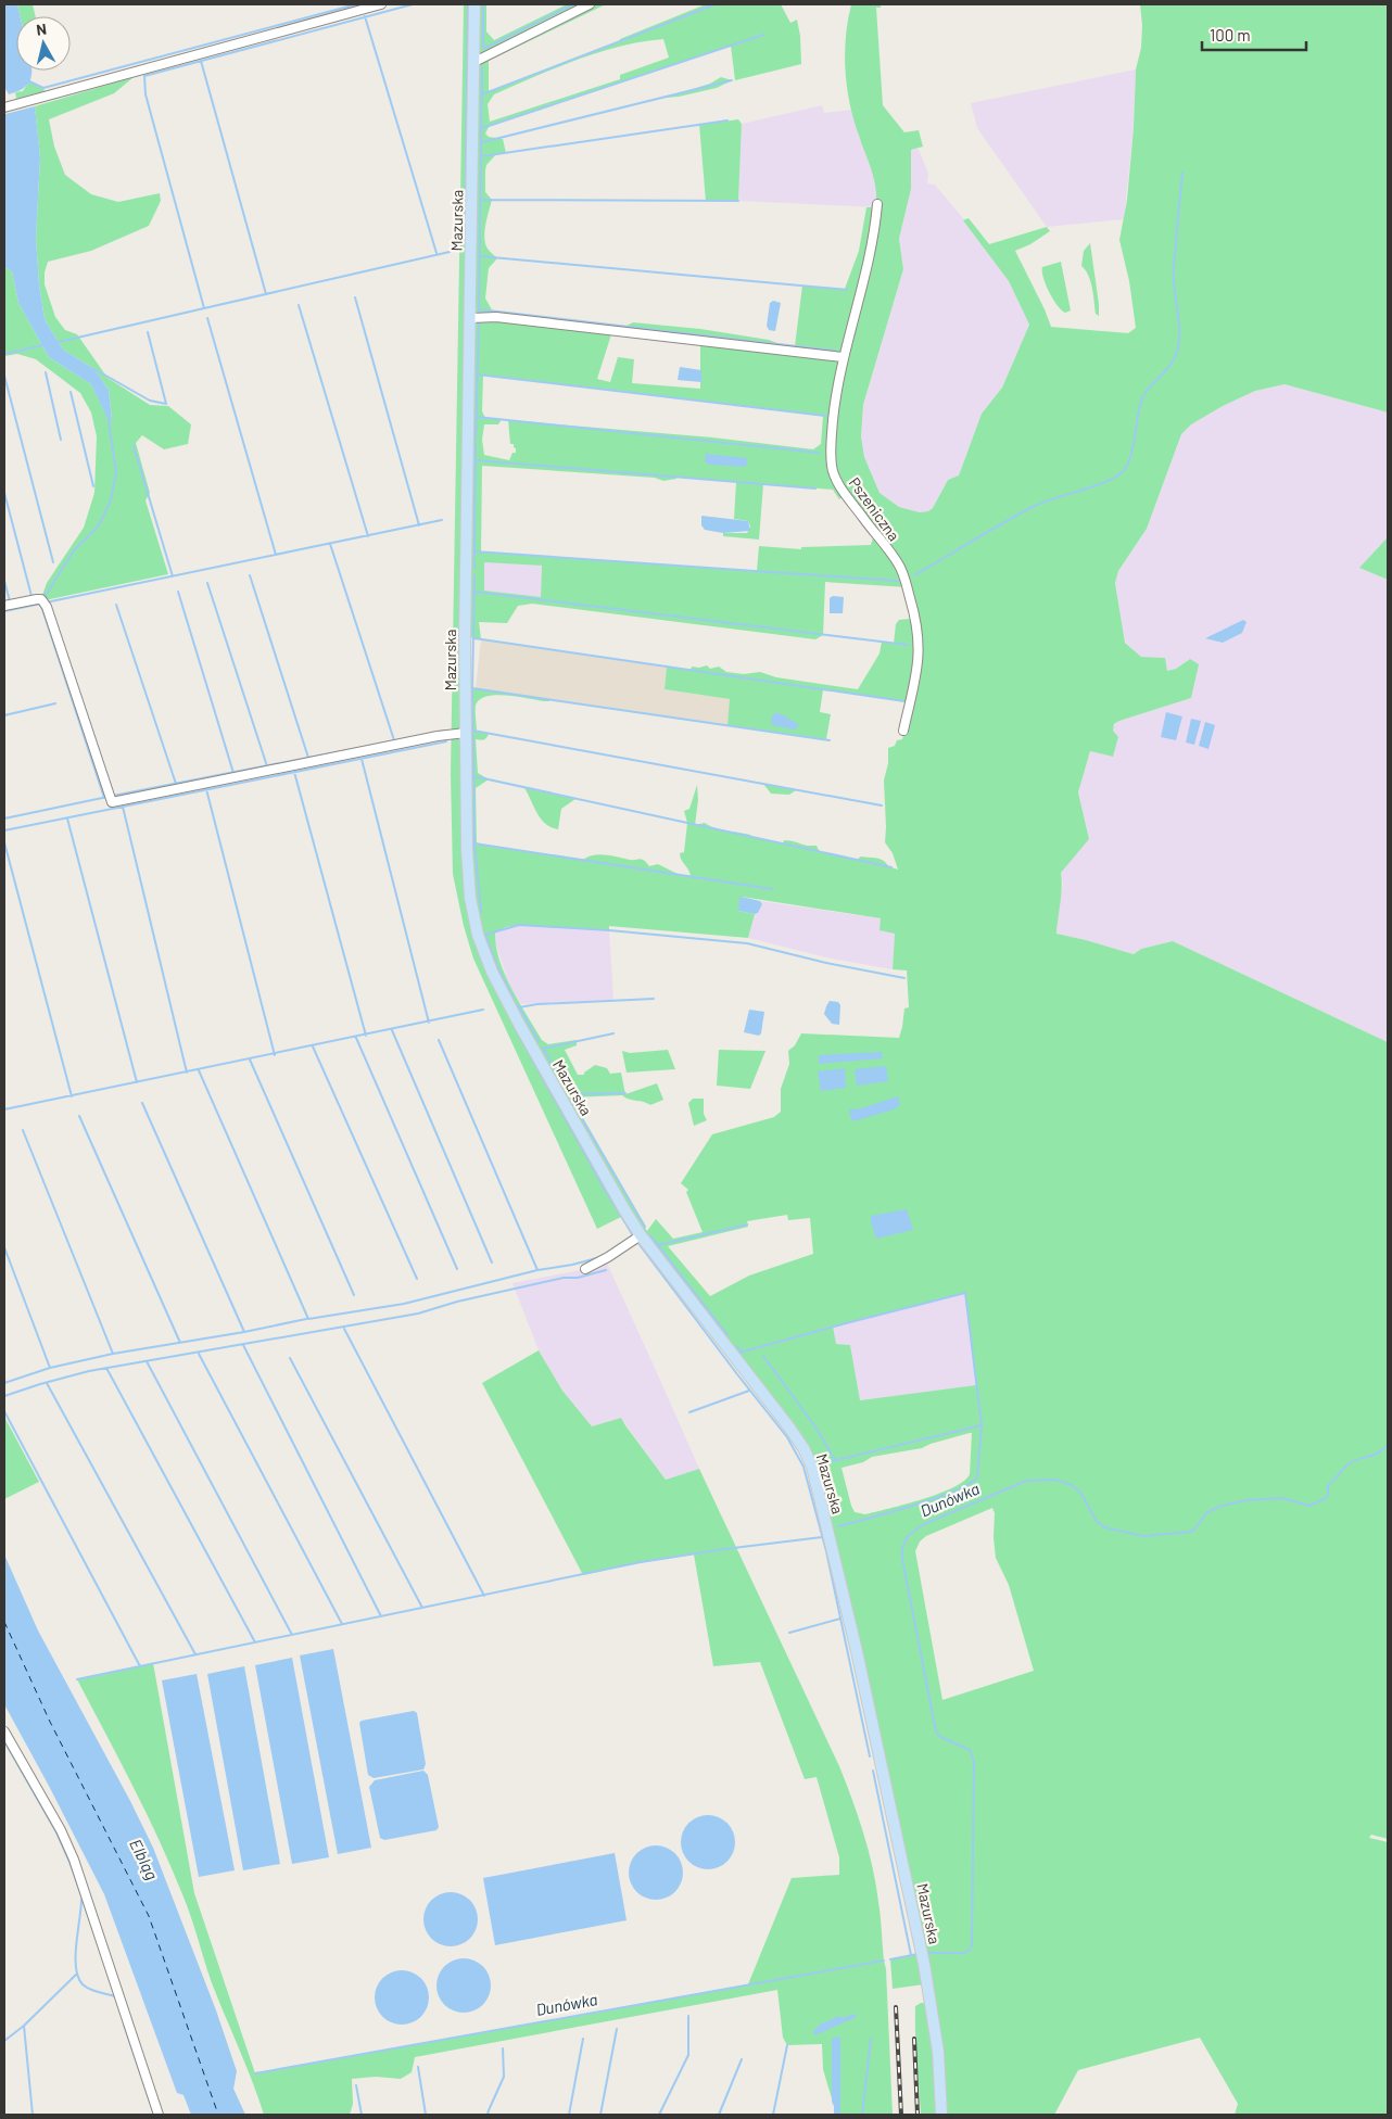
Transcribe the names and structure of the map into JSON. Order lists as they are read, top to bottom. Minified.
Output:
{"streets":{"main road":["Mazurska"],"street":["Pszeniczna"]},"water":["Dunówka","Elbląg"],"scale_bar":"100 m","north":"top"}
